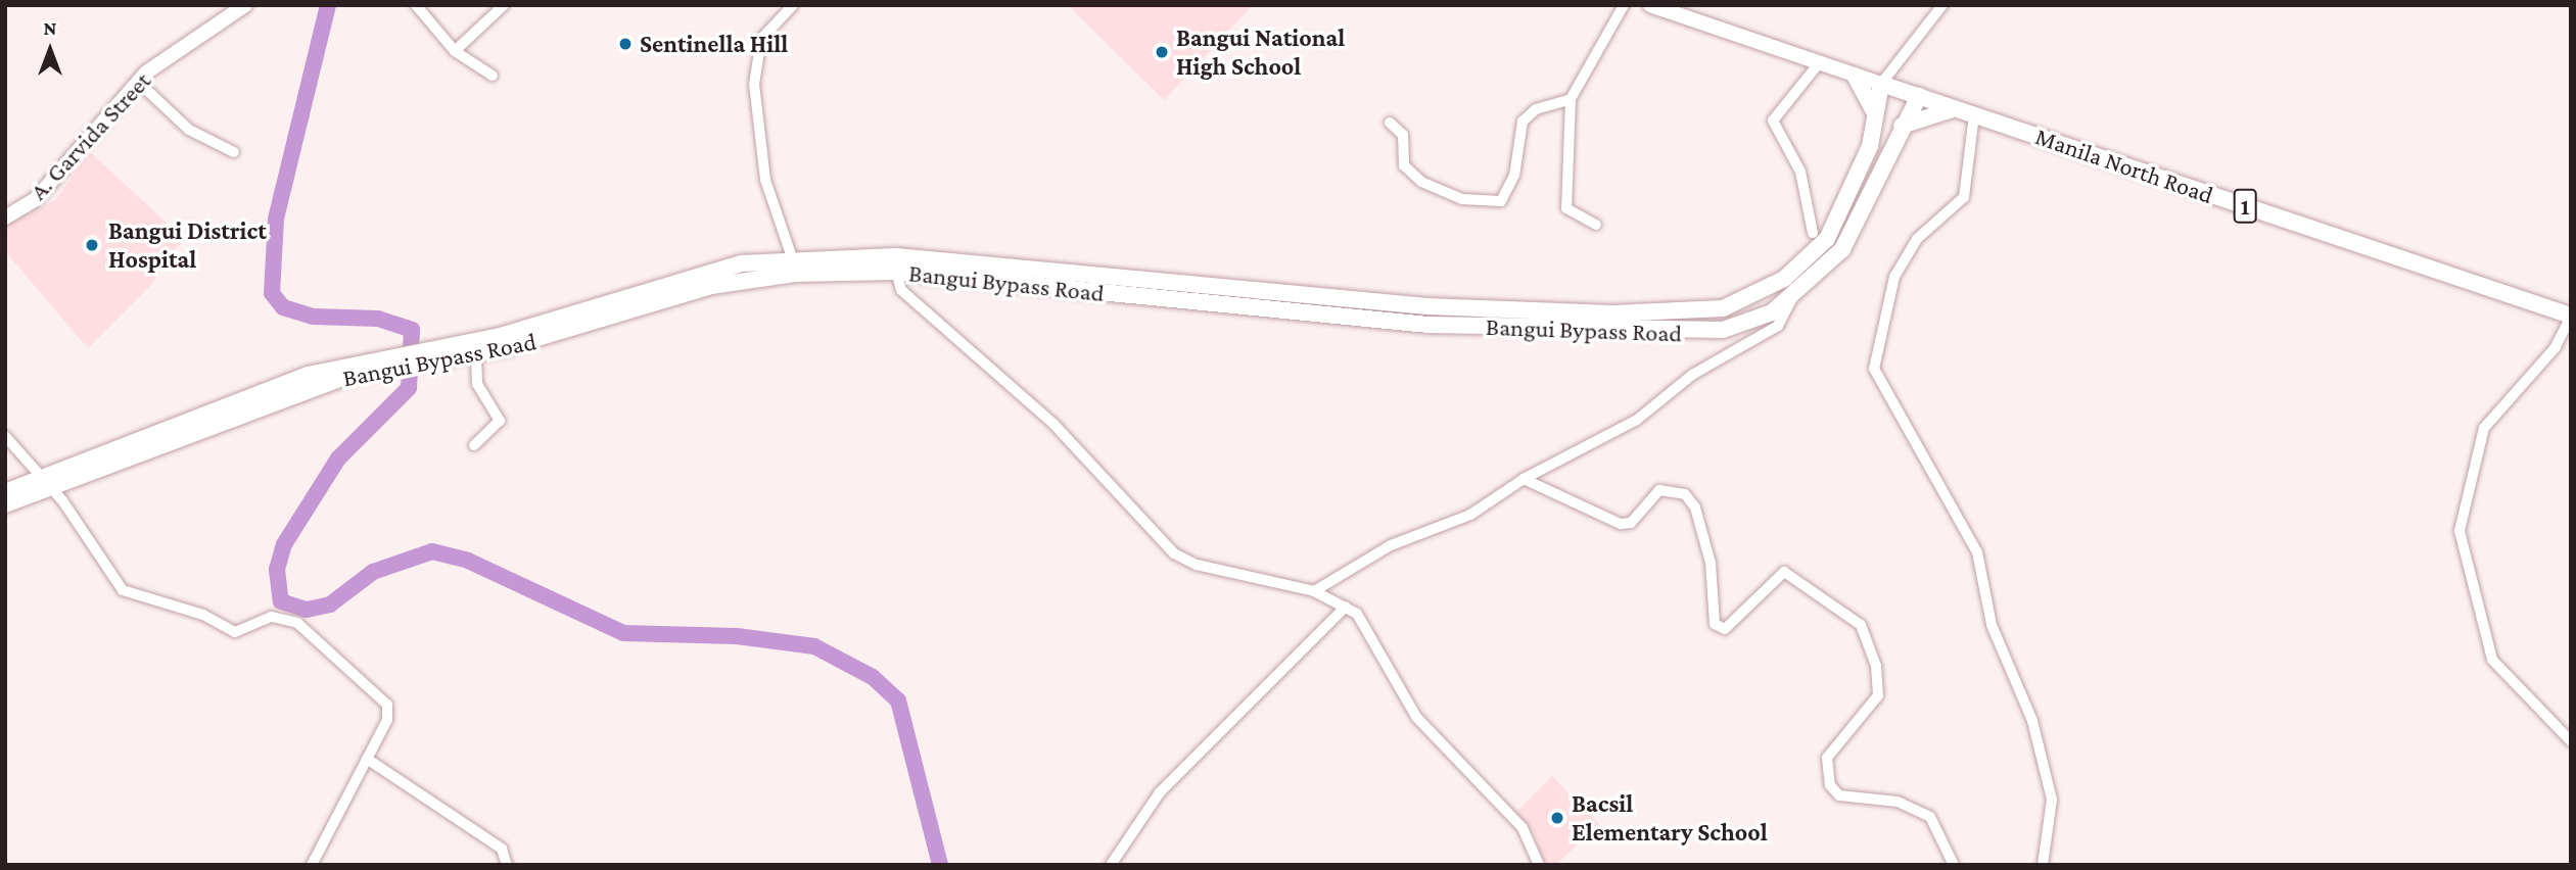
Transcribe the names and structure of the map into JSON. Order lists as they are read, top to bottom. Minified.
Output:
{"streets":{"highway":["Manila North Road","1","Bangui Bypass Road"],"main road":["A. Garvida Street"]},"crossings":[["Manila North Road","1"],["Manila North Road","Bangui Bypass Road"],["1","Bangui Bypass Road"]],"places":["Sentinella Hill","Bangui National High School","Bangui District Hospital","Bacsil Elementary School"],"north":"top"}
